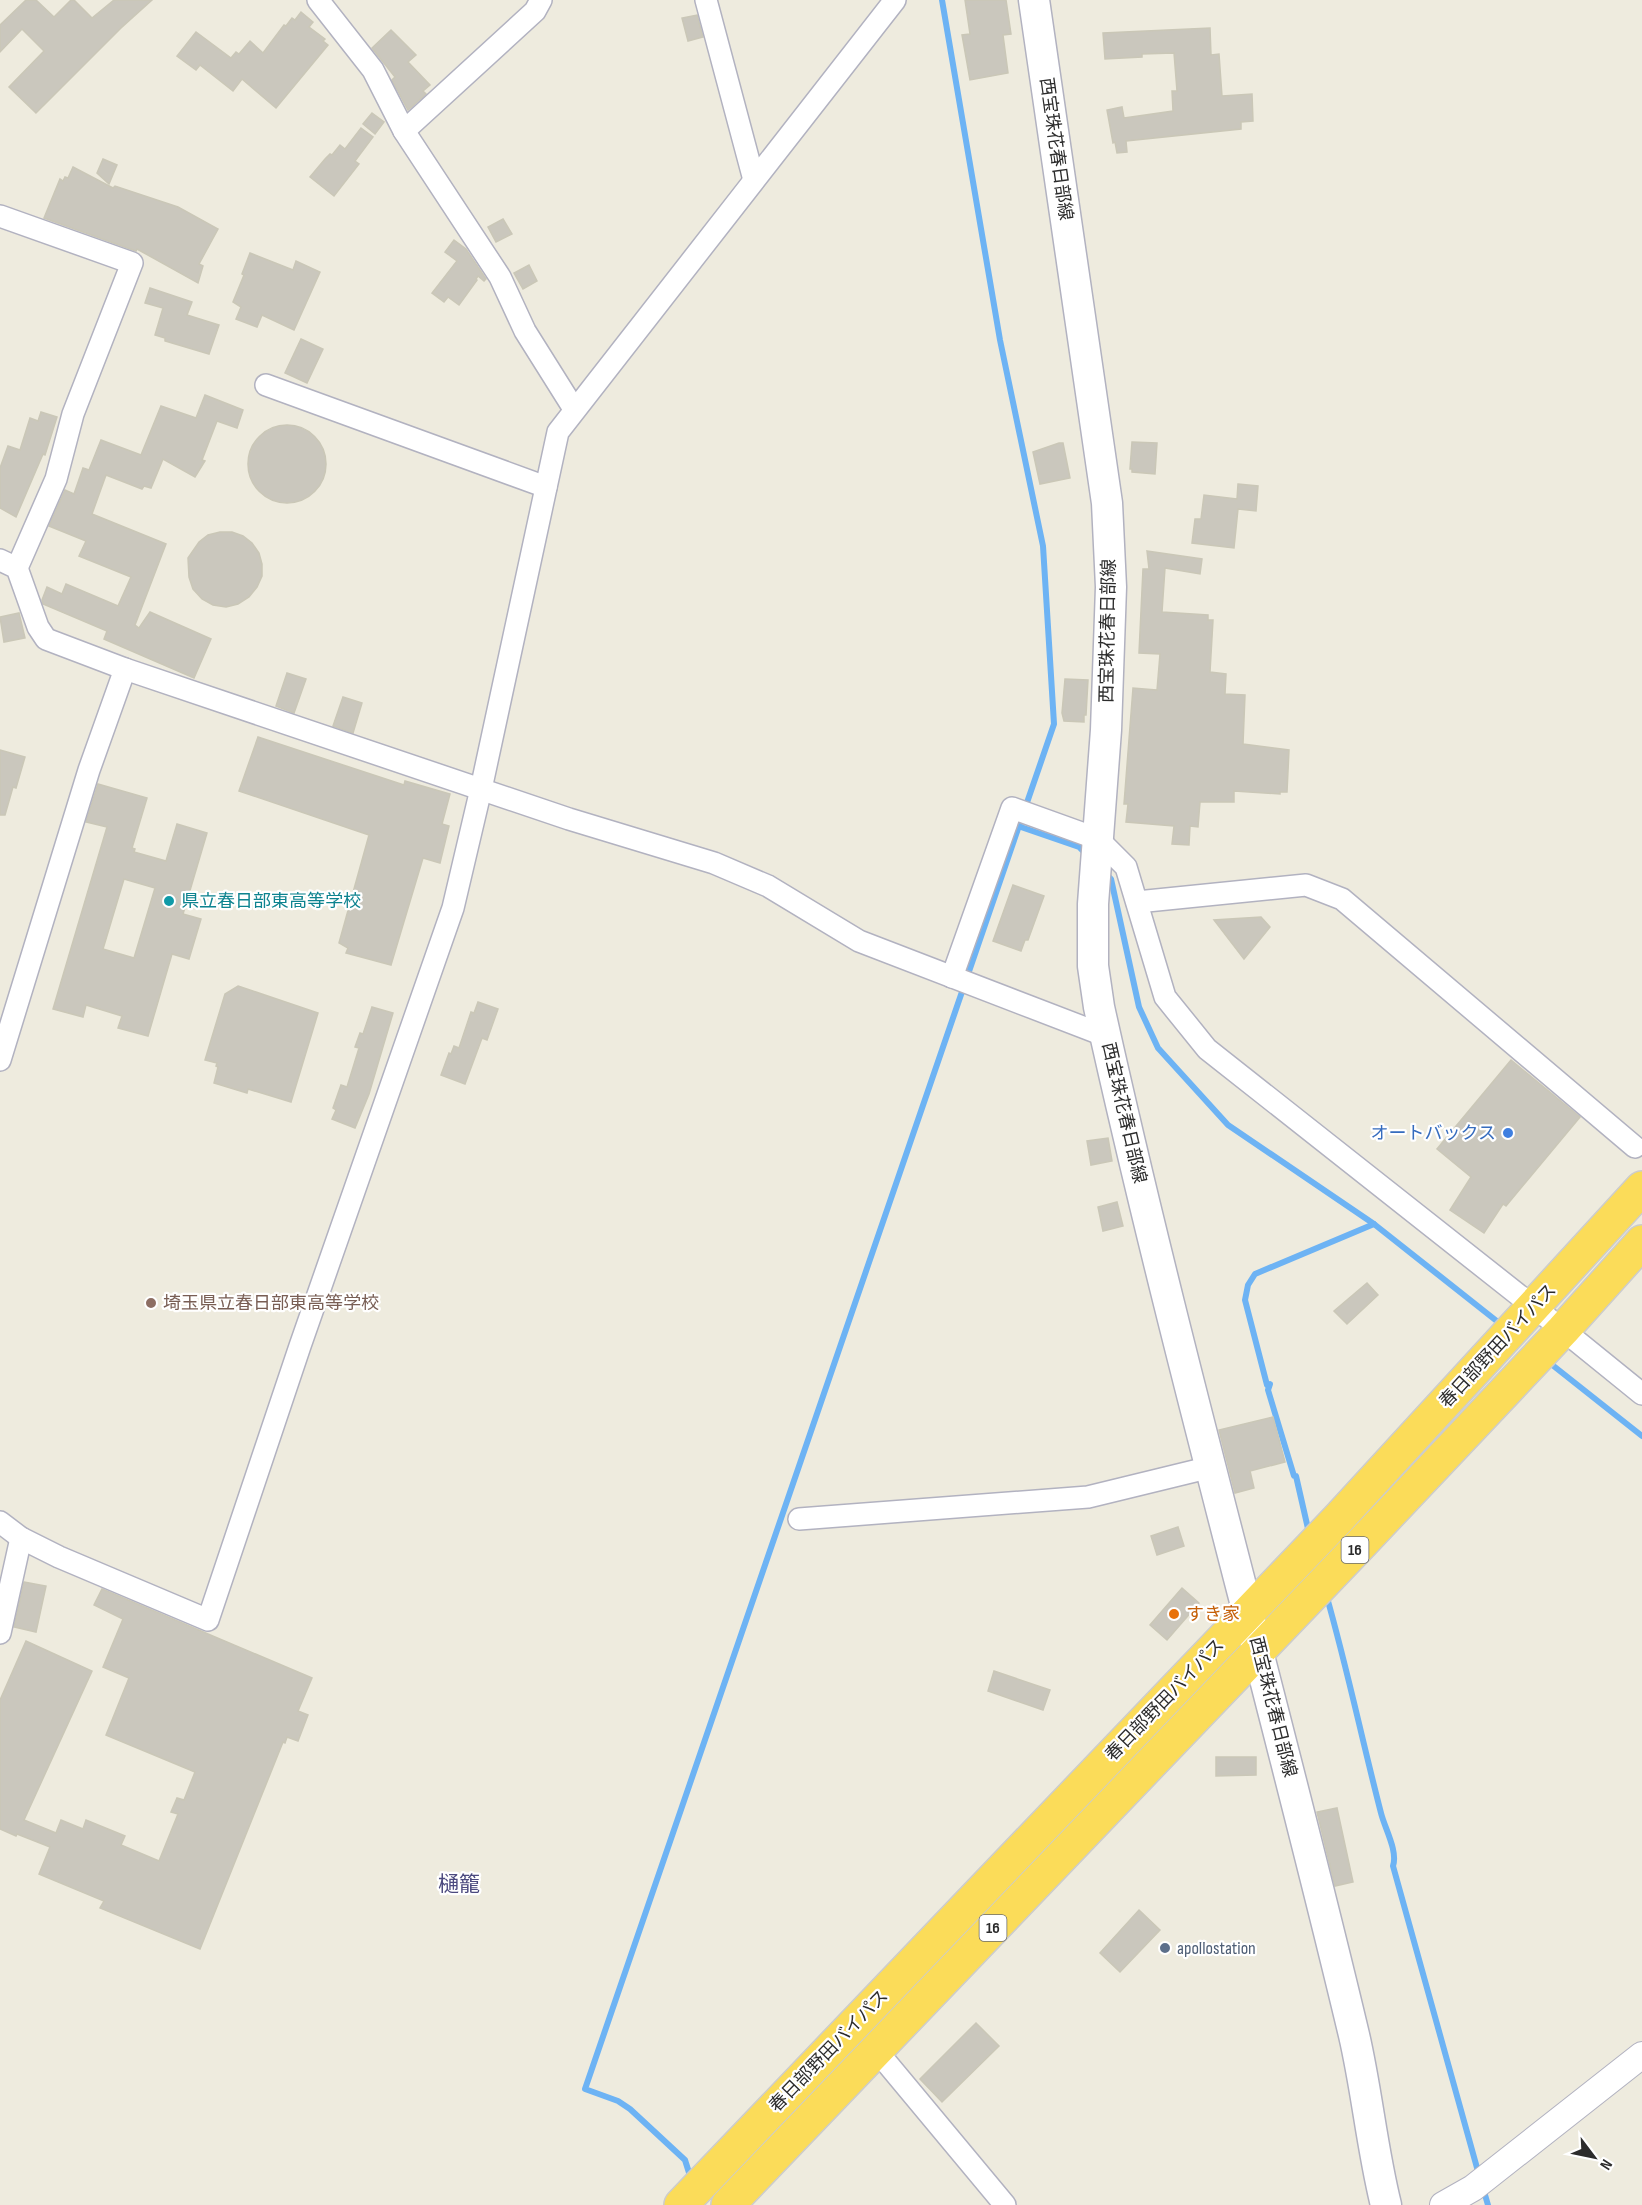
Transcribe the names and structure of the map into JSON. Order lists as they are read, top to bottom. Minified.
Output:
{"streets":{"highway":["春日部野田バイパス","16"],"main road":["西宝珠花春日部線"]},"crossings":[["西宝珠花春日部線","春日部野田バイパス"]],"districts":["樋籠"],"places":["県立春日部東高等学校","オートバックス","埼玉県立春日部東高等学校","すき家","apollostation"],"north":"bottom right"}
